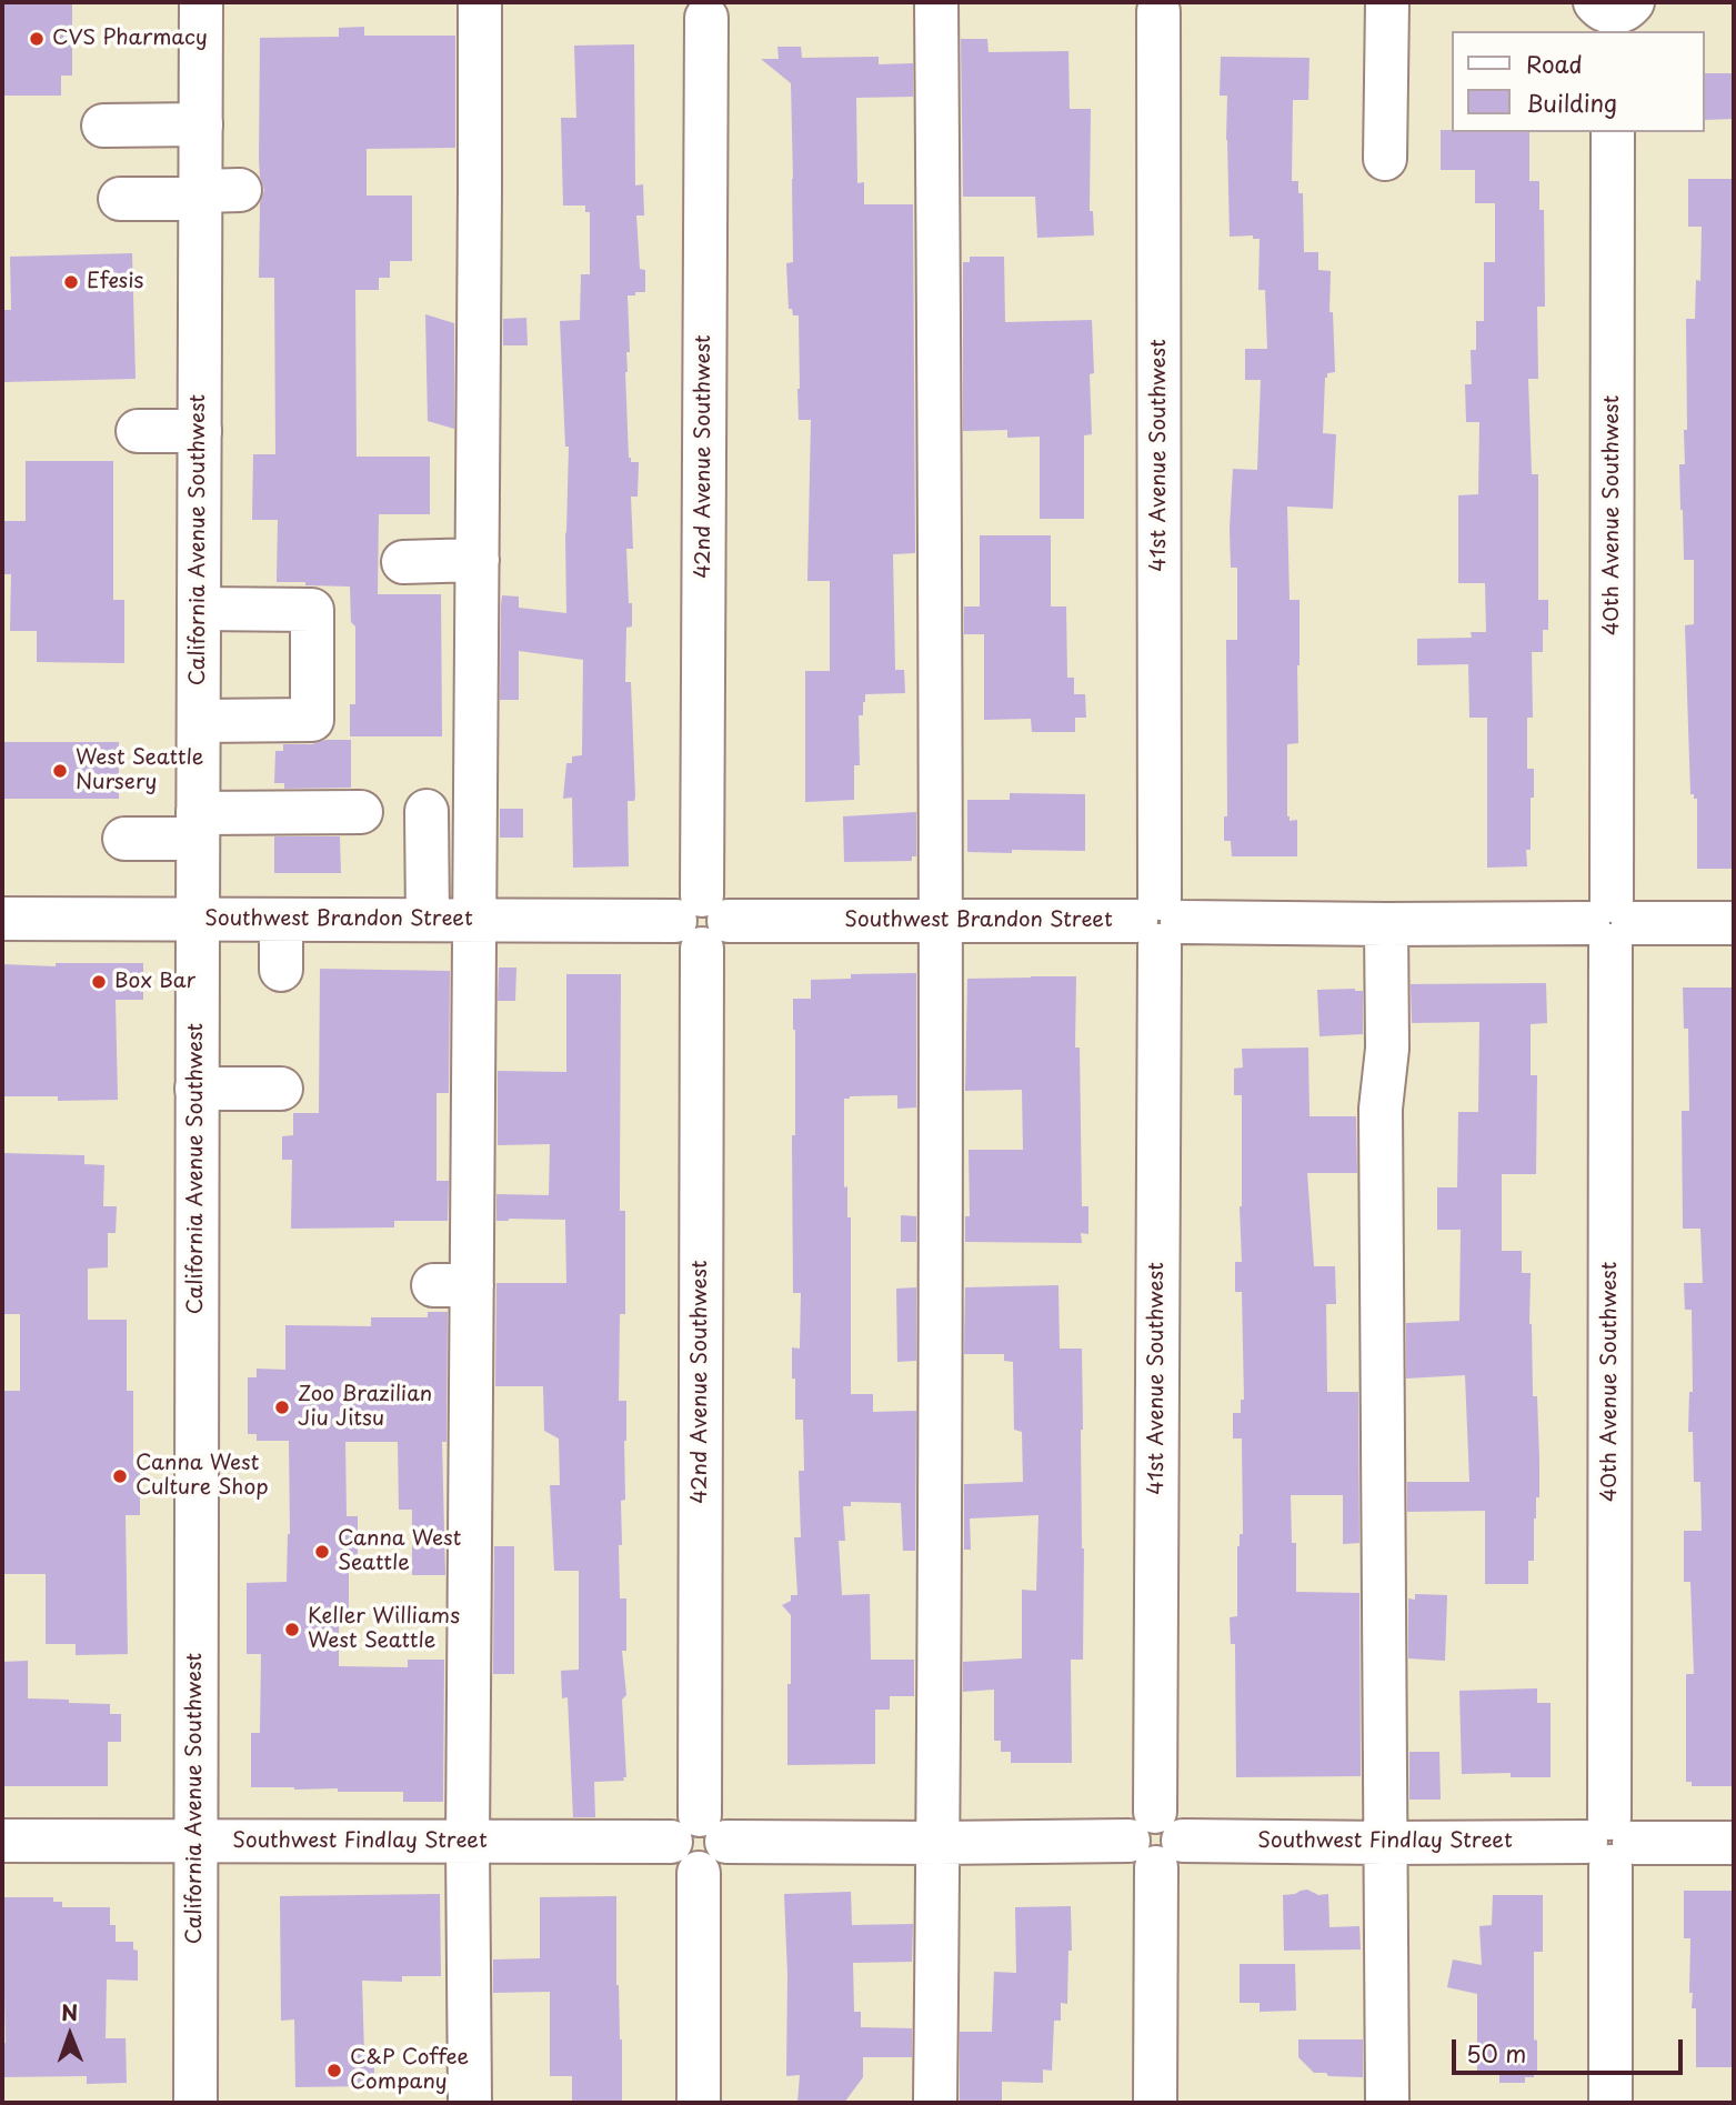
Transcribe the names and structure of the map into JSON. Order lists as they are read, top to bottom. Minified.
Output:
{"streets":{"street":["41st Avenue Southwest","42nd Avenue Southwest","40th Avenue Southwest","California Avenue Southwest","Southwest Brandon Street","Southwest Findlay Street"]},"crossings":[["41st Avenue Southwest","Southwest Brandon Street"],["41st Avenue Southwest","Southwest Findlay Street"],["42nd Avenue Southwest","Southwest Brandon Street"],["42nd Avenue Southwest","Southwest Findlay Street"],["40th Avenue Southwest","Southwest Brandon Street"],["40th Avenue Southwest","Southwest Findlay Street"],["California Avenue Southwest","Southwest Brandon Street"],["California Avenue Southwest","Southwest Findlay Street"]],"places":["CVS Pharmacy","Efesis","West Seattle Nursery","Box Bar","Zoo Brazilian Jiu Jitsu","Canna West Culture Shop","Canna West Seattle","Keller Williams West Seattle","C&P Coffee Company"],"legend":["Road","Building"],"scale_bar":"50 m","north":"top"}
